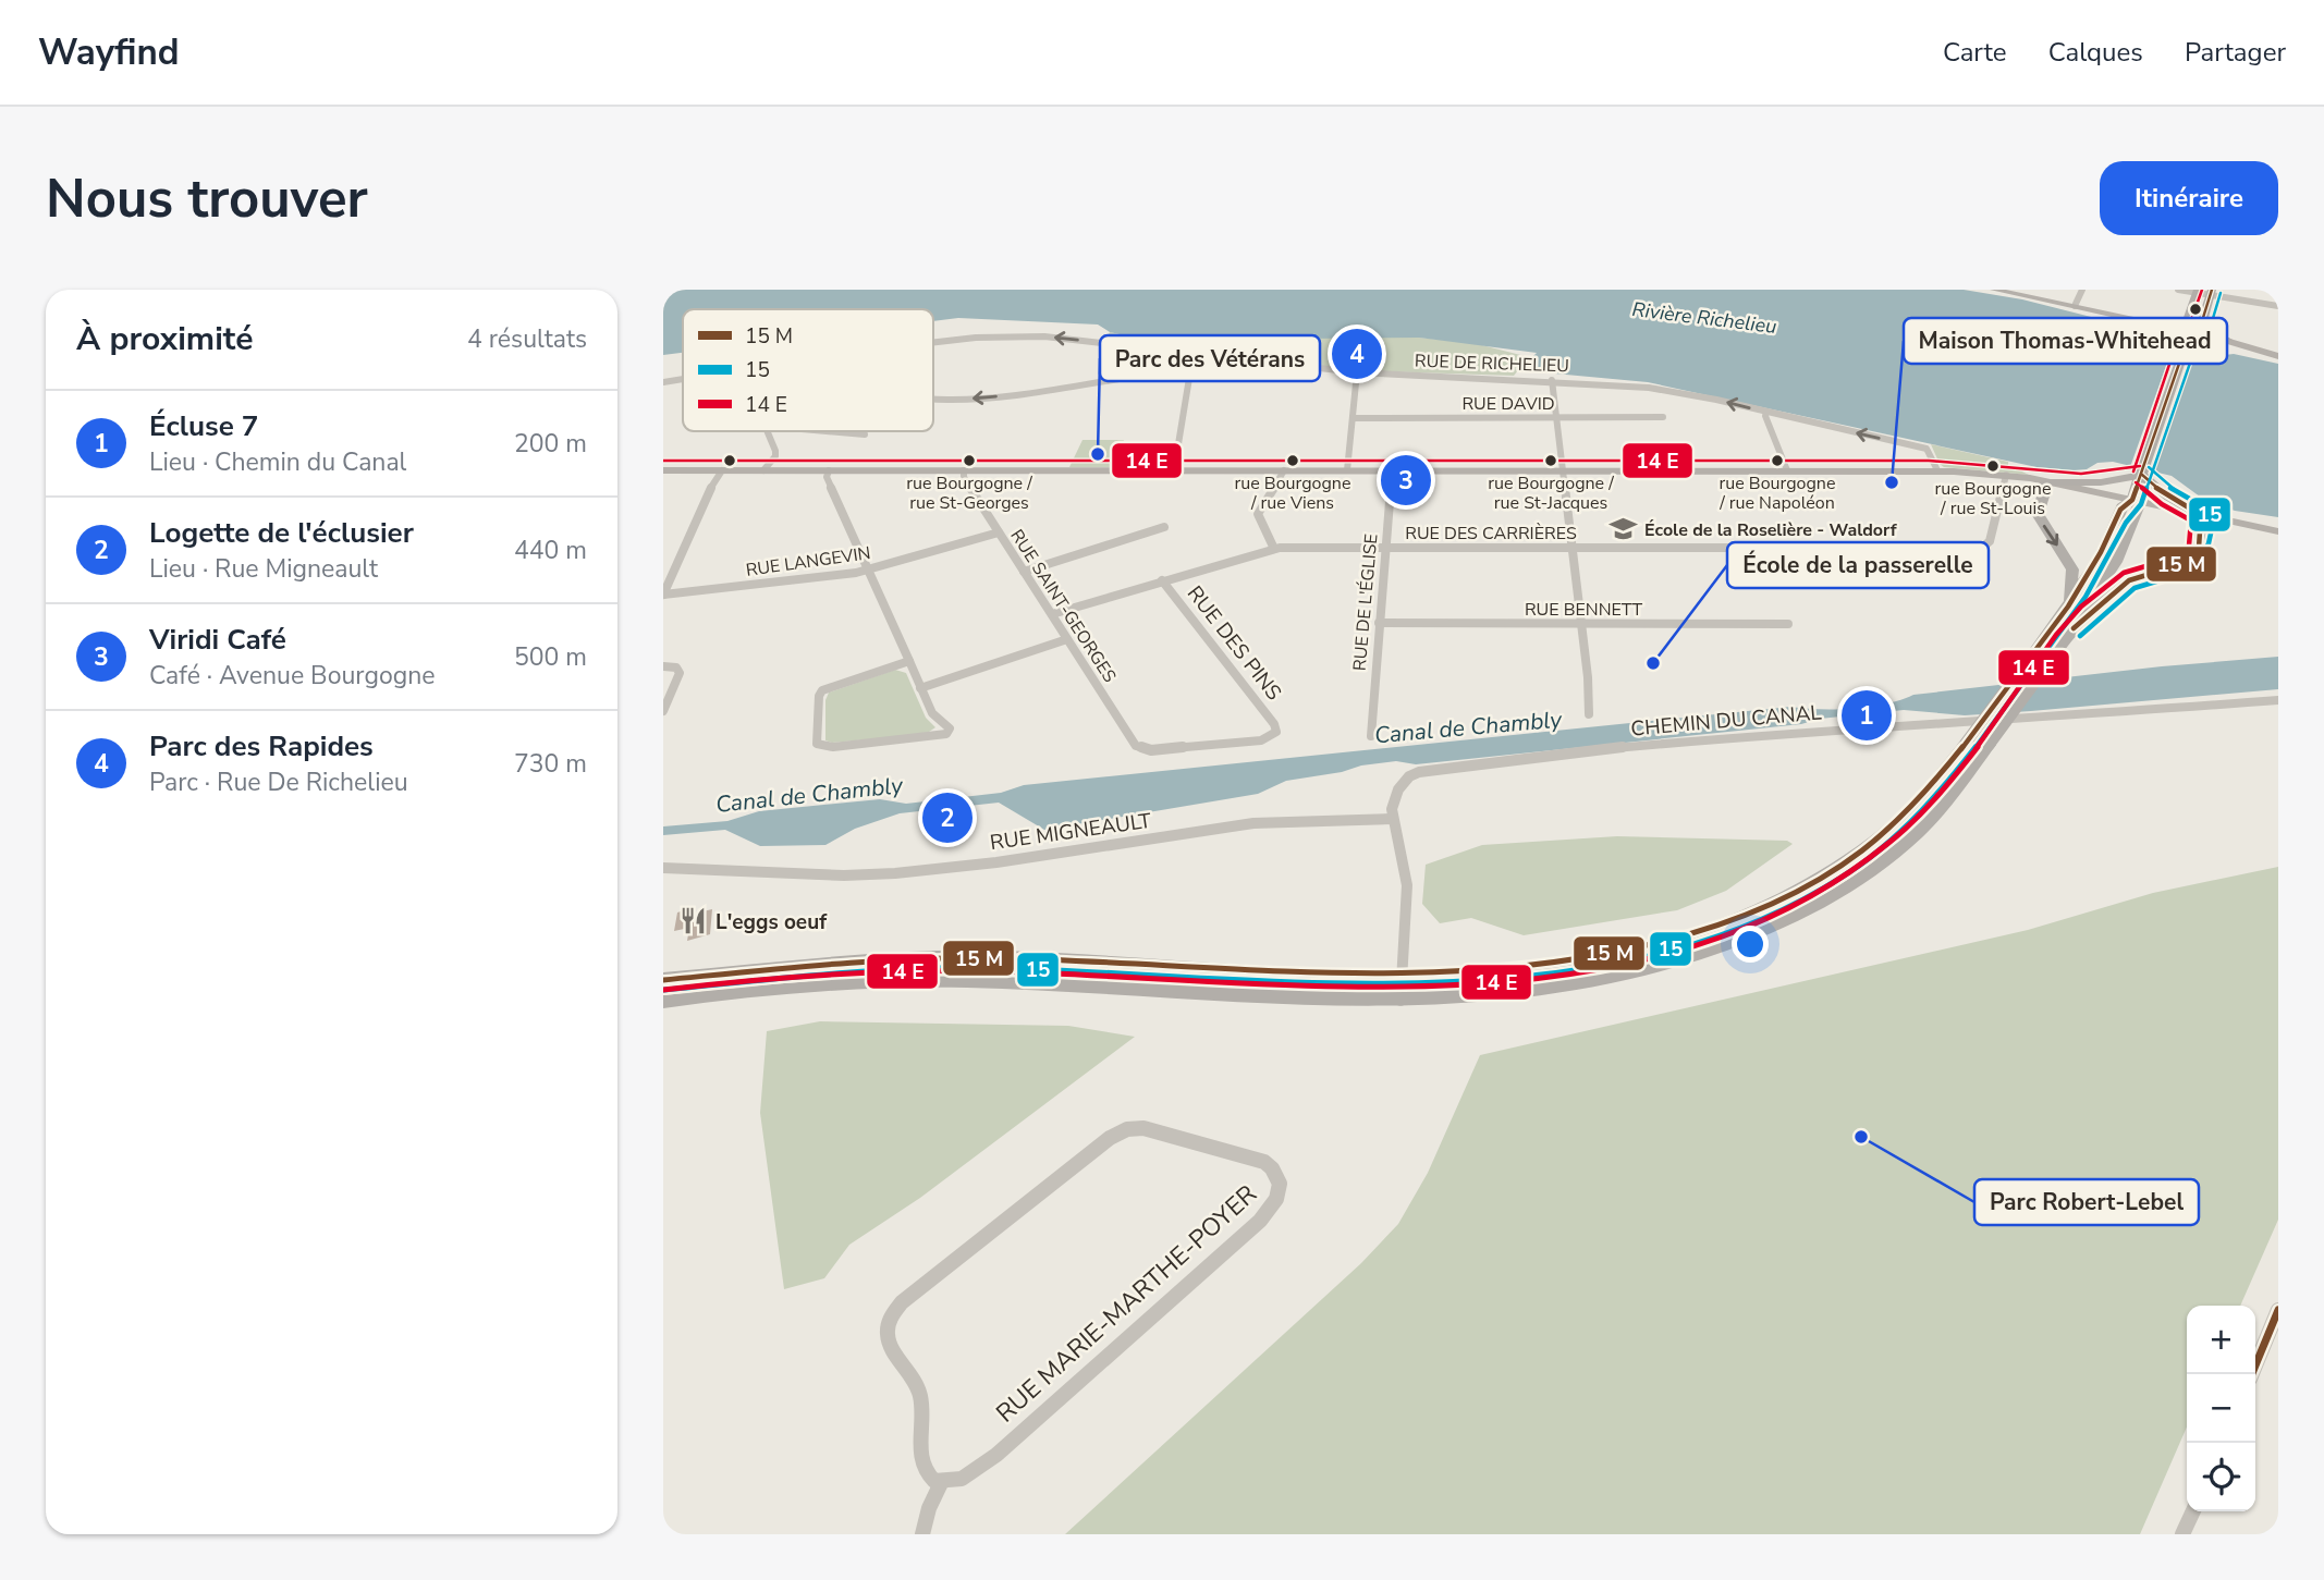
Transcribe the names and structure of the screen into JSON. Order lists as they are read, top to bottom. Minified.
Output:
{"streets":{"street":["RUE DE RICHELIEU","RUE DAVID","RUE DES CARRIÈRES","RUE LANGEVIN","RUE DE L'ÉGLISE","RUE SAINT-GEORGES","RUE BENNETT","RUE DES PINS","CHEMIN DU CANAL","RUE MIGNEAULT","RUE MARIE-MARTHE-POYER"]},"crossings":[["RUE DES CARRIÈRES","RUE DE L'ÉGLISE"],["RUE DES CARRIÈRES","RUE SAINT-GEORGES"],["RUE DES CARRIÈRES","RUE DES PINS"],["RUE LANGEVIN","RUE SAINT-GEORGES"],["RUE DE L'ÉGLISE","RUE BENNETT"],["RUE SAINT-GEORGES","RUE DES PINS"],["CHEMIN DU CANAL","RUE MIGNEAULT"]],"water":["Rivière Richelieu","Canal de Chambly"],"places":{"other":["Parc des Vétérans","rue Bourgogne / rue St-Georges","rue Bourgogne / rue Viens","rue Bourgogne / rue St-Jacques","rue Bourgogne / rue Napoléon","rue Bourgogne / rue St-Louis","Maison Thomas-Whitehead","École de la passerelle","Parc Robert-Lebel"],"school or university":["École de la Roselière - Waldorf"],"restaurant":["L'eggs oeuf"]},"lines":["transit line 15"],"legend":["15 M","15","14 E"],"page":{"header":"Wayfind","nav":["Carte","Calques","Partager"],"buttons":"Itinéraire","title":"Nous trouver","heading":["À proximité","4 résultats"],"pins":["4","3","1","2"],"list":[{"mark":"1","name":"Écluse 7","note":"Lieu · Chemin du Canal","value":"200 m"},{"mark":"2","name":"Logette de l'éclusier","note":"Lieu · Rue Migneault","value":"440 m"},{"mark":"3","name":"Viridi Café","note":"Café · Avenue Bourgogne","value":"500 m"},{"mark":"4","name":"Parc des Rapides","note":"Parc · Rue De Richelieu","value":"730 m"}],"map_buttons":["+","−"]}}
